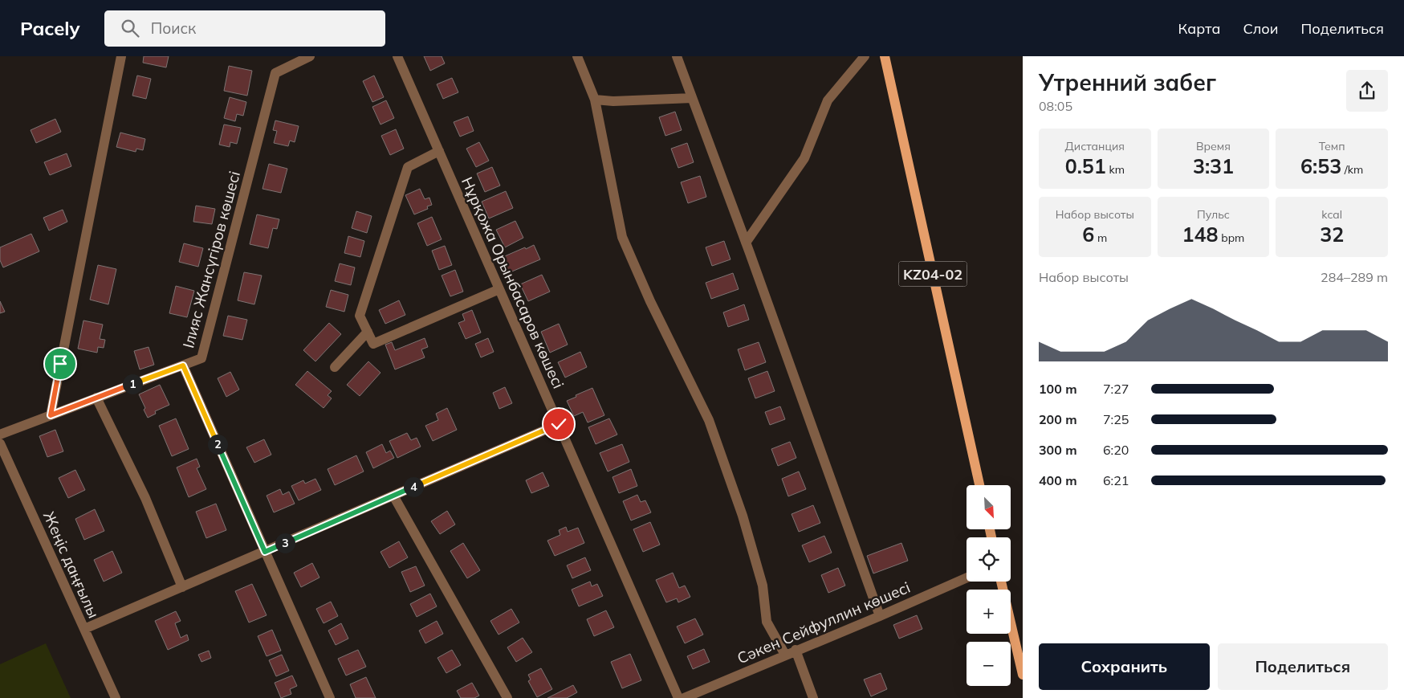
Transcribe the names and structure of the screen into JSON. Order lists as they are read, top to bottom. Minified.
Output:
{"streets":{"main road":["KZ04-02"],"street":["Ілияс Жансүгіров көшесі","Нұрқожа Орынбасаров көшесі","Жеңіс даңғылы","Сәкен Сейфуллин көшесі"]},"north":"bottom right","page":{"header":"Pacely","search":"Поиск","nav":["Карта","Слои","Поделиться"],"heading":["Утренний забег","08:05"],"stats":[["Дистанция","0.51 km"],["Время","3:31"],["Темп","6:53 /km"],["Набор высоты","6 m"],["Пульс","148 bpm"],["kcal","32"]],"chart":["Набор высоты","284–289 m"],"list":[{"name":"100 m","note":"7:27"},{"name":"200 m","note":"7:25"},{"name":"300 m","note":"6:20"},{"name":"400 m","note":"6:21"}],"pins":["1","2","4","3"],"map_buttons":["+","−"],"buttons":["Сохранить","Поделиться"]}}
